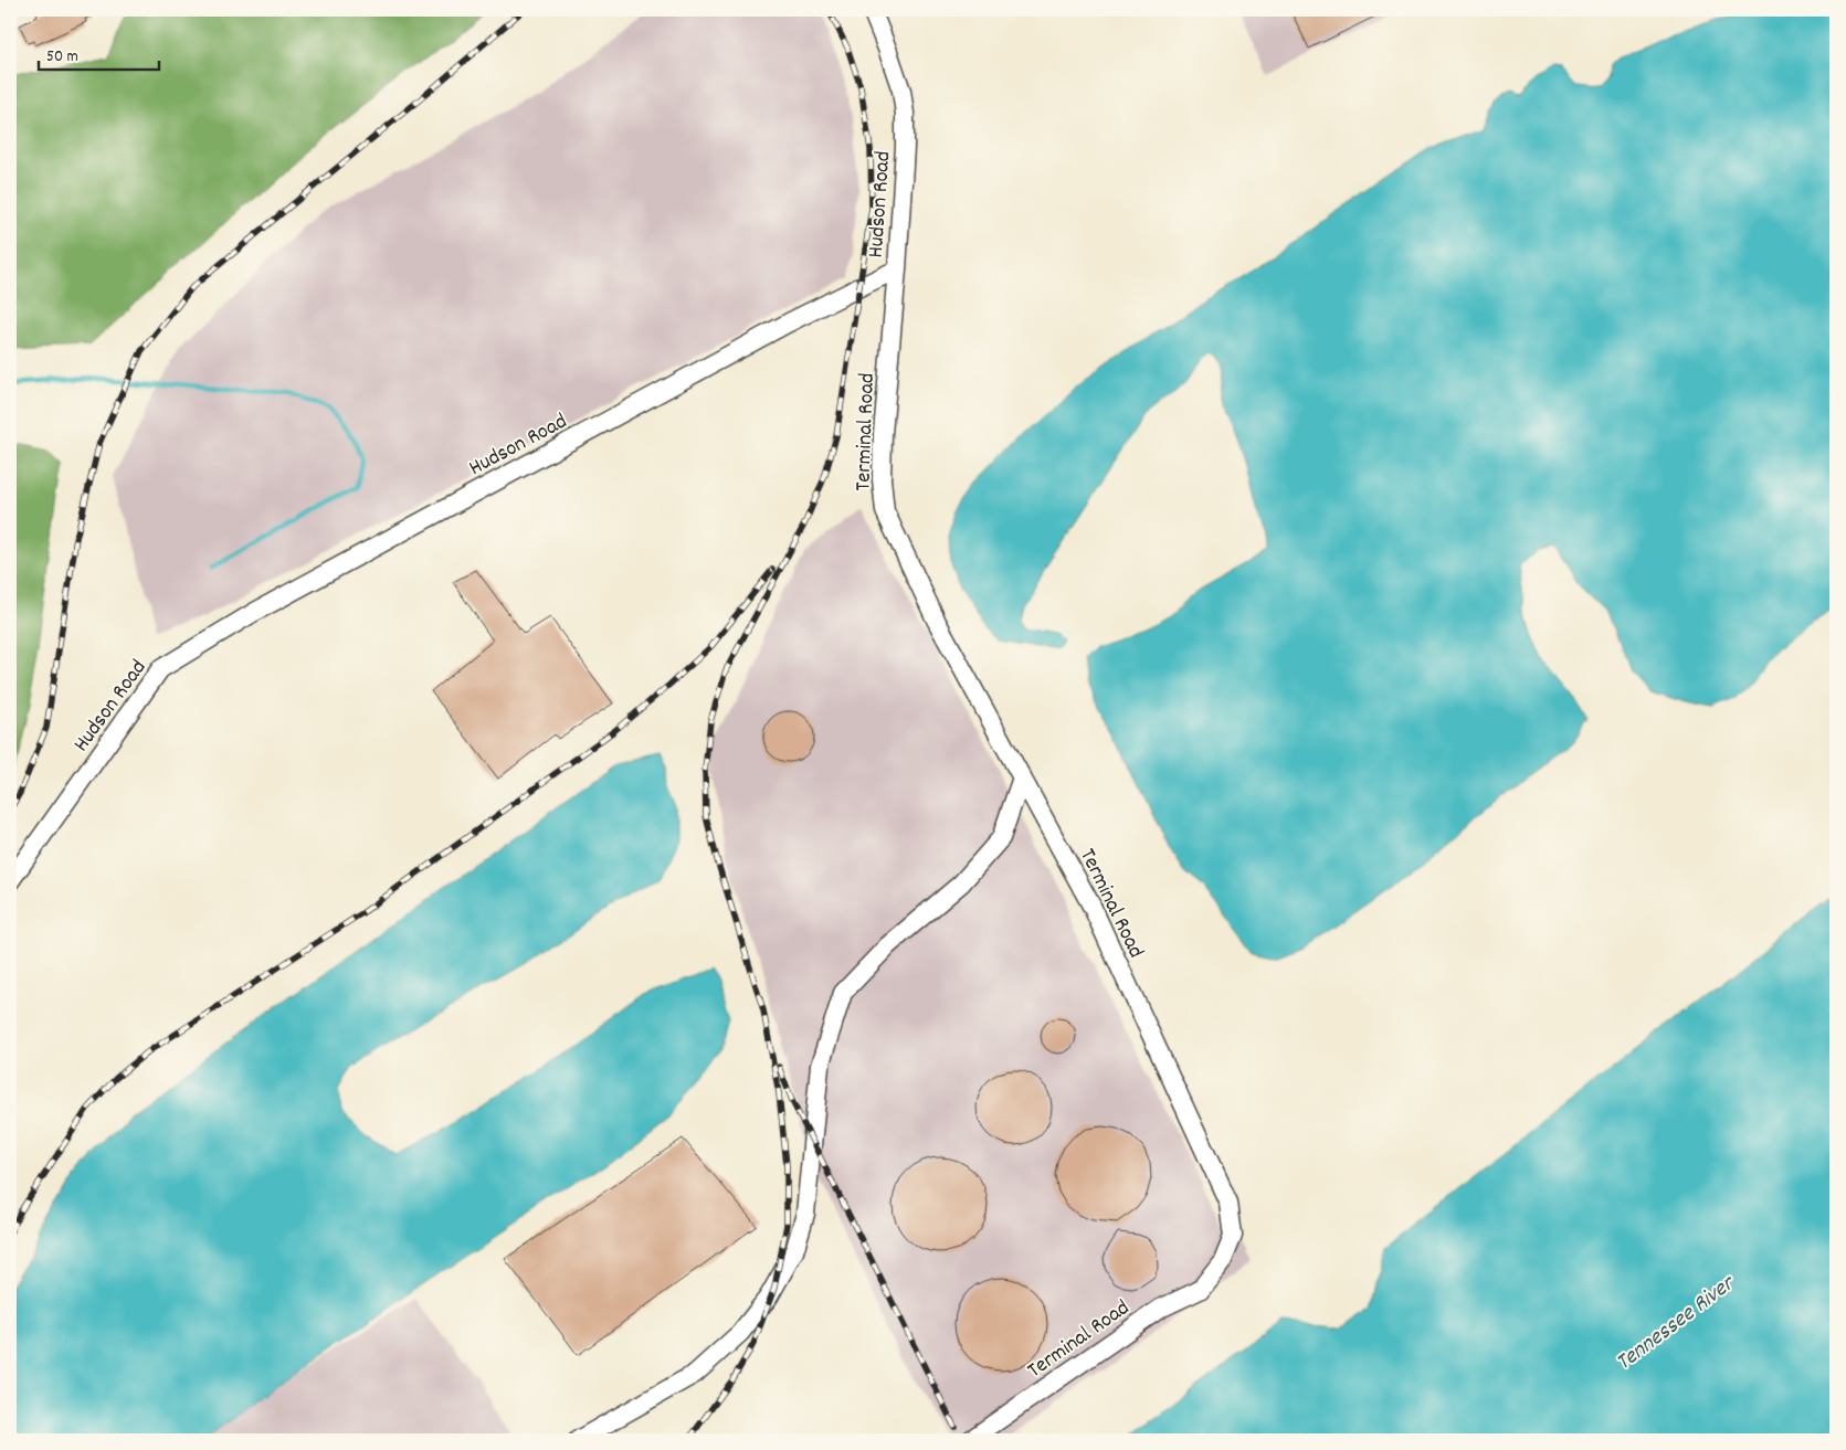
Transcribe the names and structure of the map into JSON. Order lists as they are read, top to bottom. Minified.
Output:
{"streets":{"street":["Hudson Road","Terminal Road"]},"crossings":[["Hudson Road","Terminal Road"]],"water":["Tennessee River"],"scale_bar":"50 m"}
